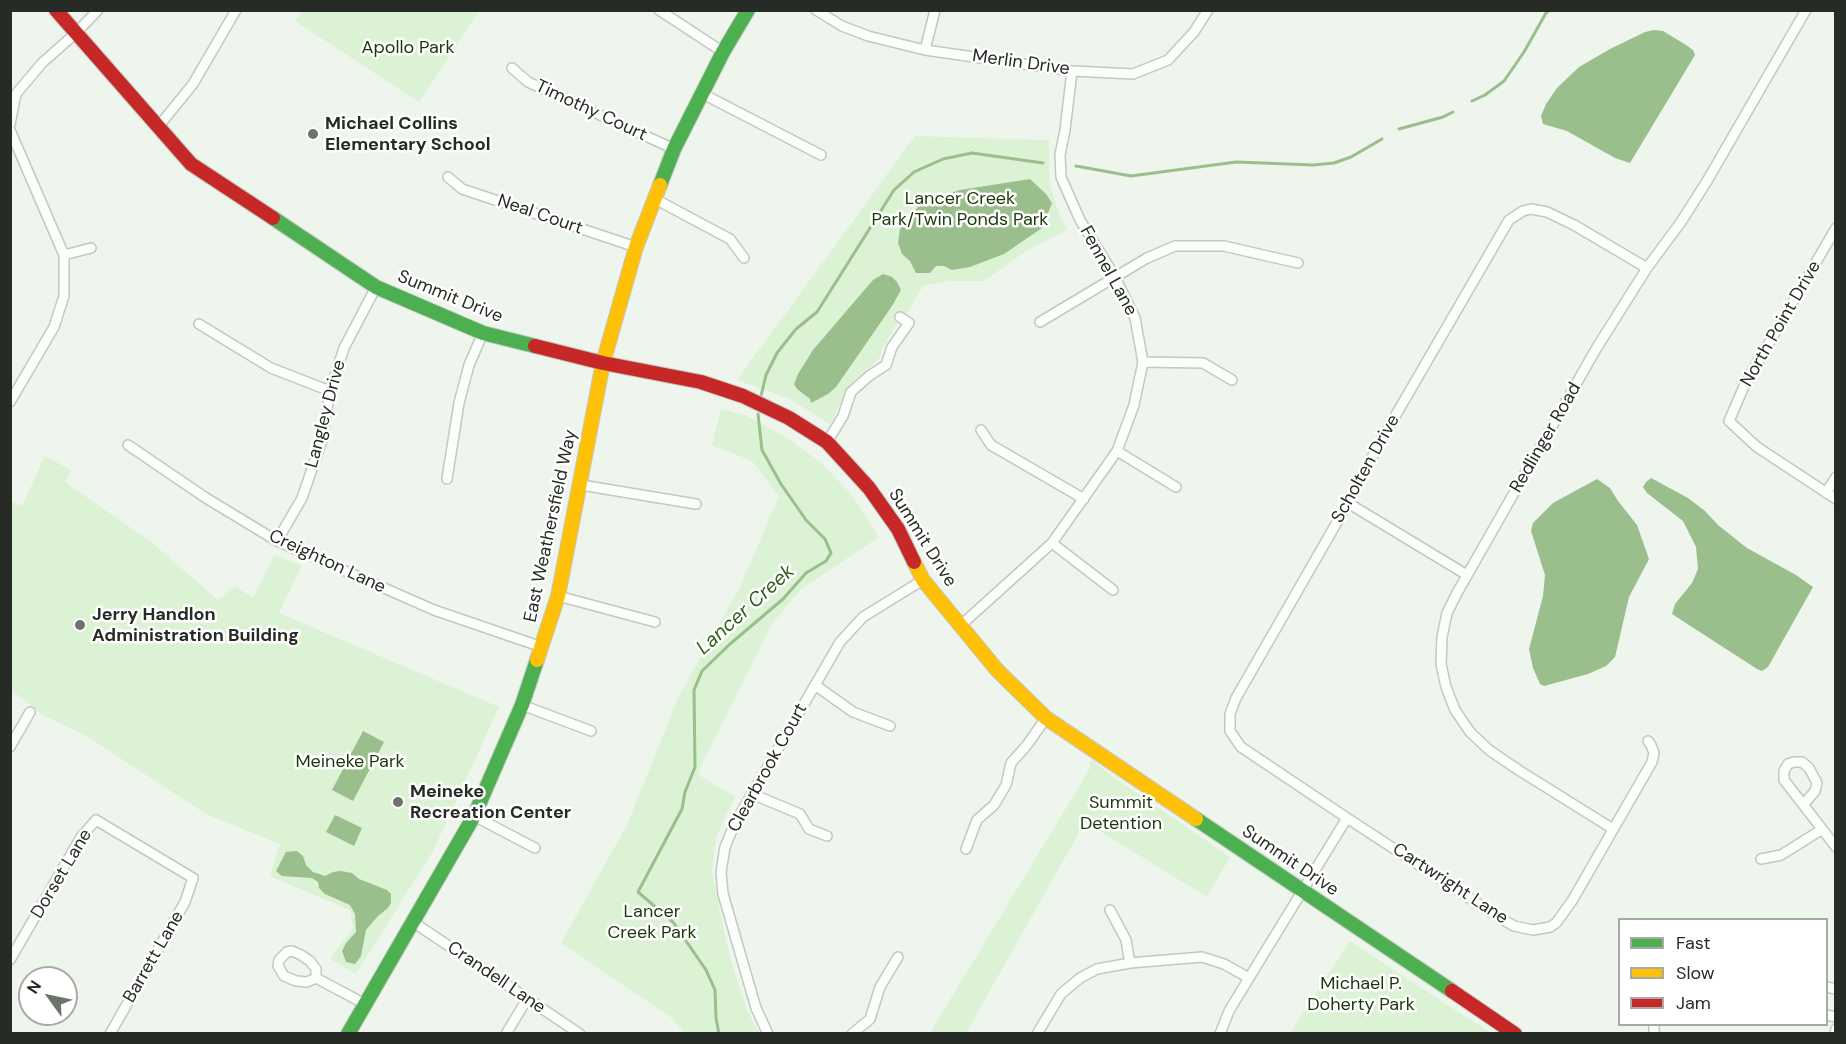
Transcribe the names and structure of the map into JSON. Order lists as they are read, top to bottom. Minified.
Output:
{"streets":{"street":["Merlin Drive","Timothy Court","Neal Court","Fennel Lane","Summit Drive","North Point Drive","Langley Drive","Redlinger Road","Scholten Drive","East Weathersfield Way","Creighton Lane","Clearbrook Court","Dorset Lane","Cartwright Lane","Barrett Lane","Crandell Lane"]},"crossings":[["Merlin Drive","Fennel Lane"],["Timothy Court","East Weathersfield Way"],["Neal Court","East Weathersfield Way"],["Fennel Lane","Summit Drive"],["Summit Drive","Langley Drive"],["Summit Drive","East Weathersfield Way"],["Summit Drive","Clearbrook Court"],["Langley Drive","Creighton Lane"],["Redlinger Road","Scholten Drive"],["Redlinger Road","Cartwright Lane"],["Scholten Drive","Cartwright Lane"],["East Weathersfield Way","Creighton Lane"],["East Weathersfield Way","Crandell Lane"],["Dorset Lane","Barrett Lane"]],"water":["Lancer Creek"],"parks":["Apollo Park","Lancer Creek Park/Twin Ponds Park","Meineke Park","Summit Detention","Lancer Creek Park","Michael P. Doherty Park"],"places":["Michael Collins Elementary School","Jerry Handlon Administration Building","Meineke Recreation Center"],"legend":["Fast","Slow","Jam"],"north":"top left"}
